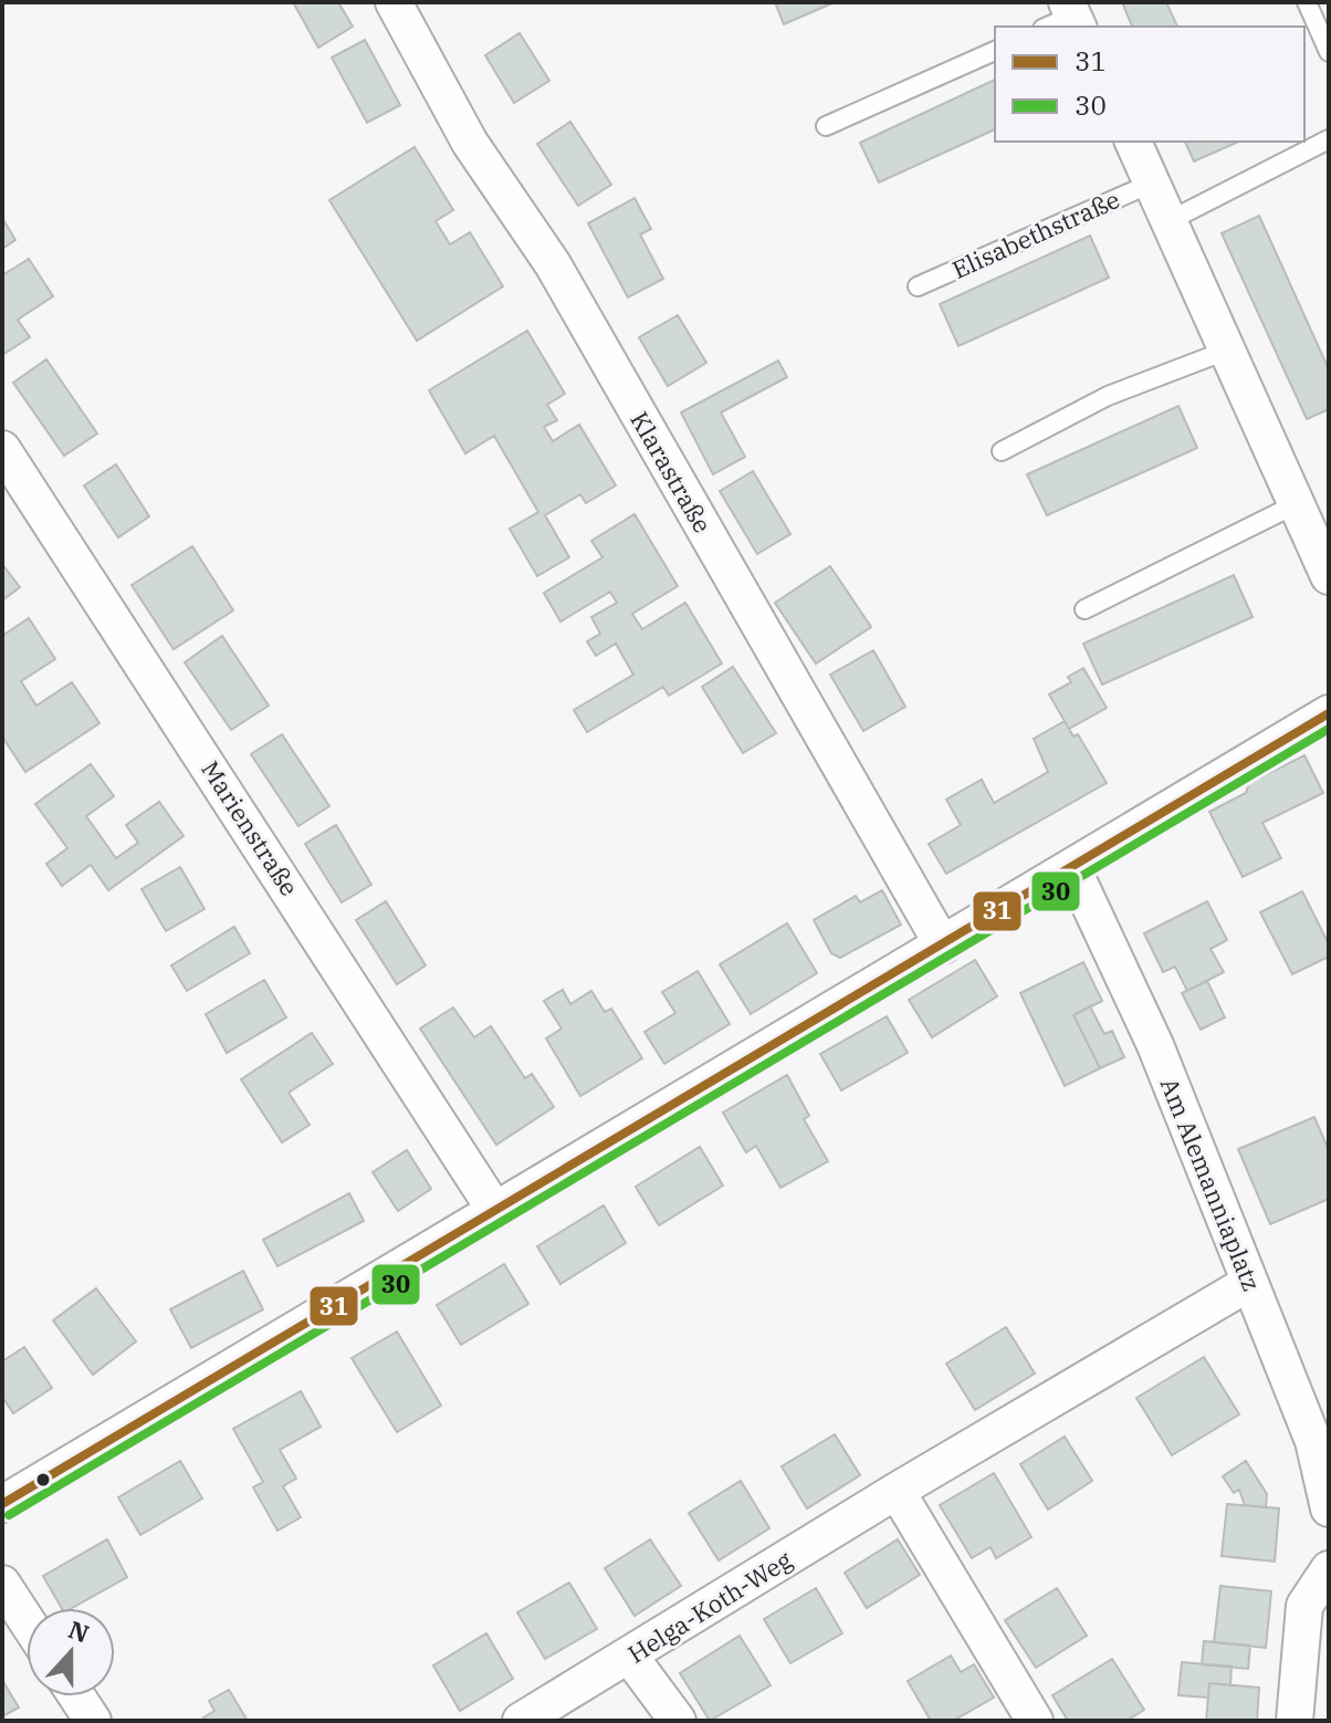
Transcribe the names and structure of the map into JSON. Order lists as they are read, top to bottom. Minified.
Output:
{"streets":{"street":["Klarastraße","Marienstraße","Am Alemanniaplatz","Helga-Koth-Weg"],"lane":["Elisabethstraße"]},"crossings":[["Am Alemanniaplatz","Helga-Koth-Weg"]],"lines":["transit line 31","transit line 30"],"legend":["31","30"],"north":"top"}
